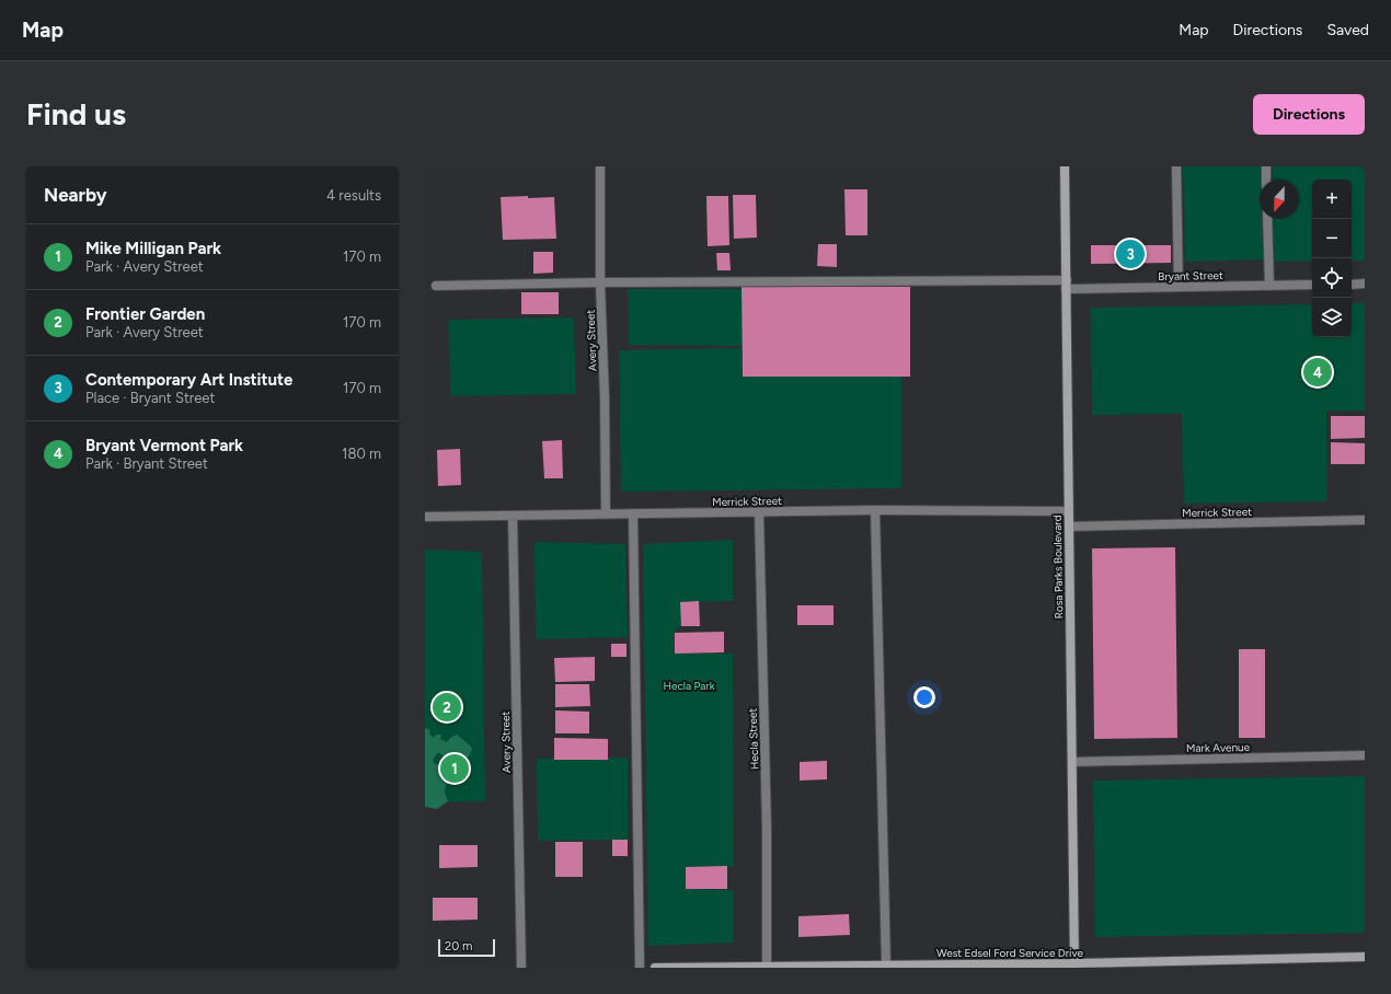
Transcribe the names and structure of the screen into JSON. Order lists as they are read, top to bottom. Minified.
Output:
{"streets":{"street":["Bryant Street","Avery Street","Merrick Street","Rosa Parks Boulevard","Hecla Street","Mark Avenue","West Edsel Ford Service Drive"]},"crossings":[["Bryant Street","Avery Street"],["Bryant Street","Rosa Parks Boulevard"],["Avery Street","Merrick Street"],["Merrick Street","Rosa Parks Boulevard"],["Merrick Street","Hecla Street"],["Rosa Parks Boulevard","Mark Avenue"],["Rosa Parks Boulevard","West Edsel Ford Service Drive"],["Hecla Street","West Edsel Ford Service Drive"]],"parks":["Hecla Park"],"scale_bar":"20 m","north":"bottom","page":{"header":"Map","nav":["Map","Directions","Saved"],"buttons":"Directions","title":"Find us","heading":["Nearby","4 results"],"map_buttons":["+","−"],"list":[{"mark":"1","name":"Mike Milligan Park","note":"Park · Avery Street","value":"170 m"},{"mark":"2","name":"Frontier Garden","note":"Park · Avery Street","value":"170 m"},{"mark":"3","name":"Contemporary Art Institute","note":"Place · Bryant Street","value":"170 m"},{"mark":"4","name":"Bryant Vermont Park","note":"Park · Bryant Street","value":"180 m"}],"pins":["3","4","2","1"],"scale":"20 m"}}
